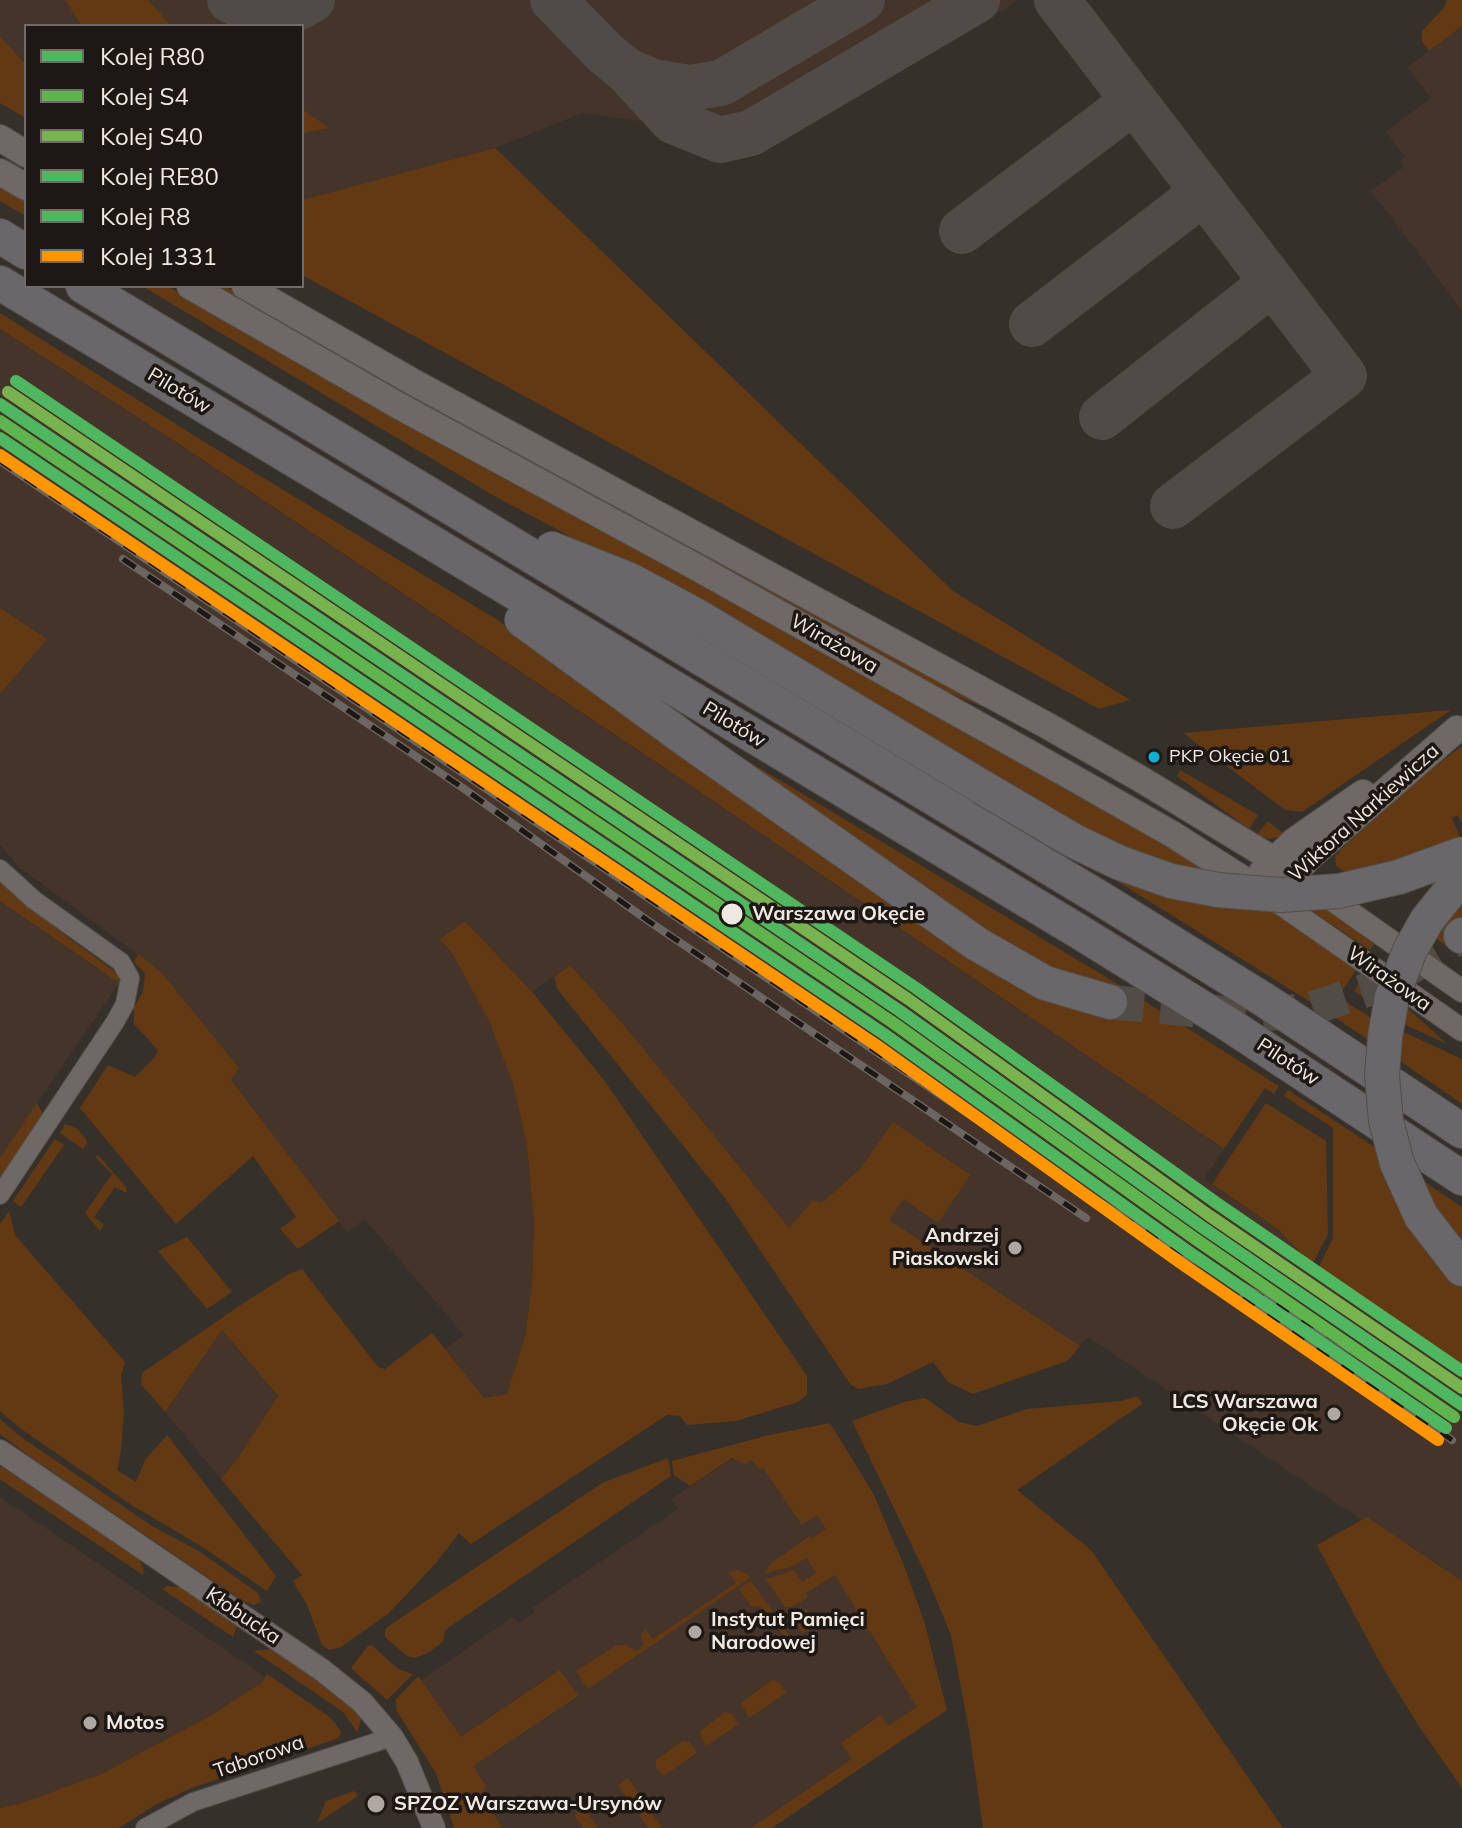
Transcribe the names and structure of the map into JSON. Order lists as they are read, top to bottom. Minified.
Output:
{"streets":{"highway":["Pilotów"],"main road":["Wirażowa","Wiktora Narkiewicza"],"street":["Kłobucka","Taborowa"]},"crossings":[["Wirażowa","Wiktora Narkiewicza"],["Kłobucka","Taborowa"]],"places":["PKP Okęcie 01","Warszawa Okęcie","Andrzej Piaskowski","LCS Warszawa Okęcie Ok","Instytut Pamięci Narodowej","Motos","SPZOZ Warszawa-Ursynów"],"lines":["rail line R8","rail line S40","rail line R80","rail line S4","rail line RE80","rail line 1331"],"legend":["Kolej R80","Kolej S4","Kolej S40","Kolej RE80","Kolej R8","Kolej 1331"]}
